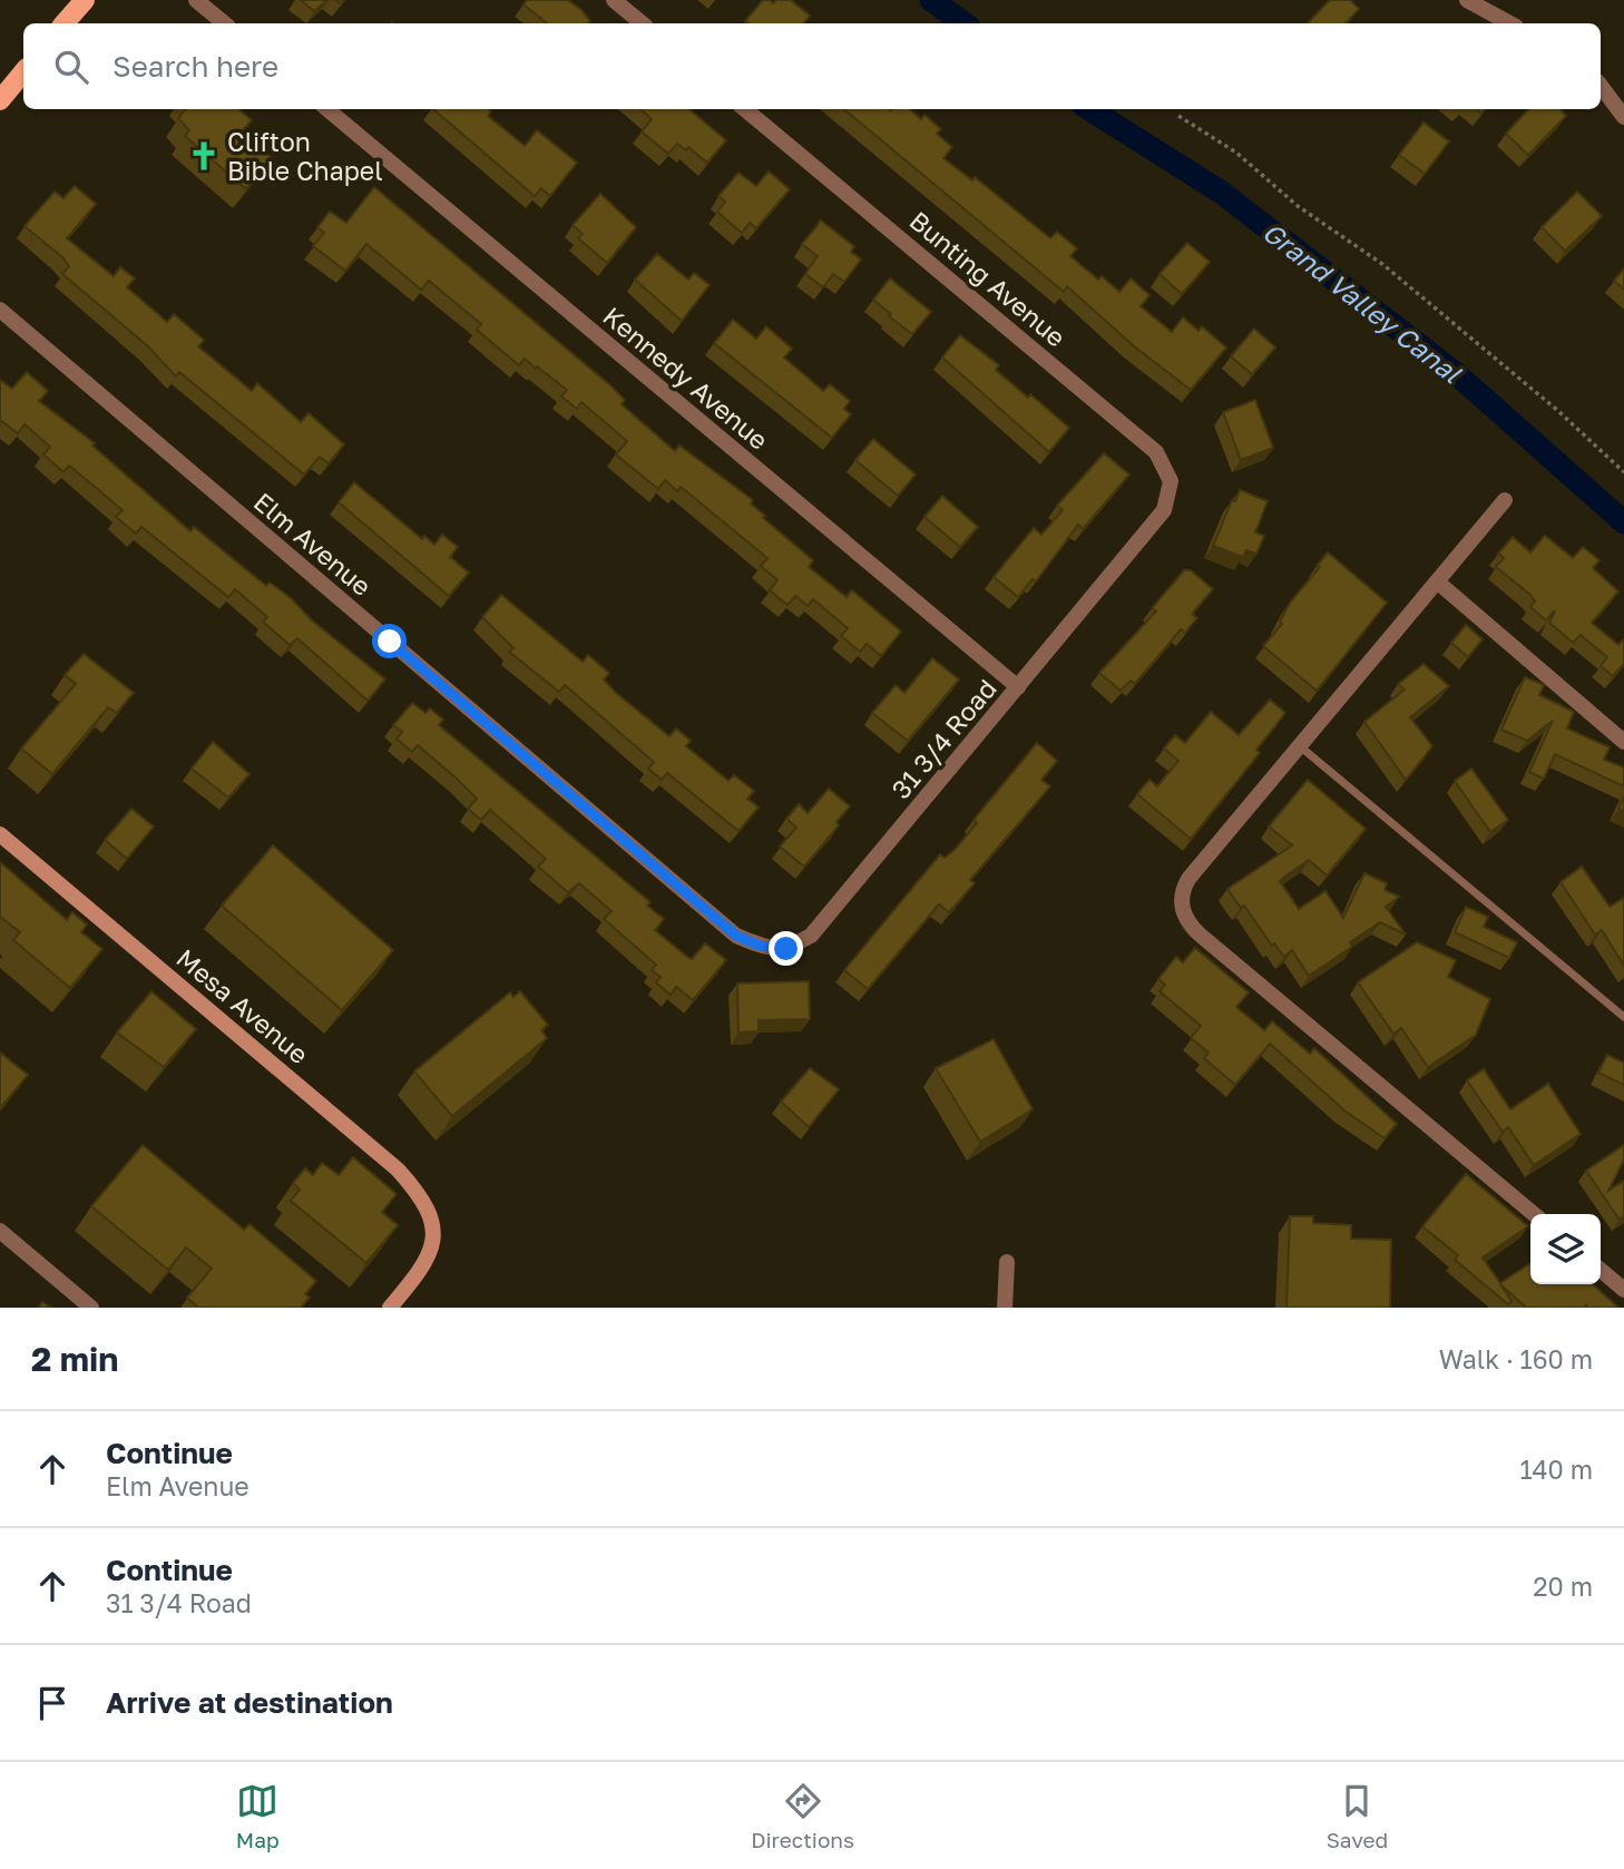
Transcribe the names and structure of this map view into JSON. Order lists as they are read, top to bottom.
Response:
{
  "streets": {
    "street": [
      "Bunting Avenue",
      "Kennedy Avenue",
      "Elm Avenue",
      "31 3/4 Road",
      "Mesa Avenue"
    ]
  },
  "crossings": [
    ["Bunting Avenue", "31 3/4 Road"],
    ["Kennedy Avenue", "31 3/4 Road"],
    ["Elm Avenue", "31 3/4 Road"]
  ],
  "water": ["Grand Valley Canal"],
  "places": {
    "church": ["Clifton Bible Chapel"]
  },
  "page": {
    "search": "Search here",
    "heading": ["2 min", "Walk · 160 m"],
    "list": [
      ["Continue", "Elm Avenue", "140 m"],
      ["Continue", "31 3/4 Road", "20 m"],
      "Arrive at destination"
    ],
    "nav": ["Map", "Directions", "Saved"]
  }
}
